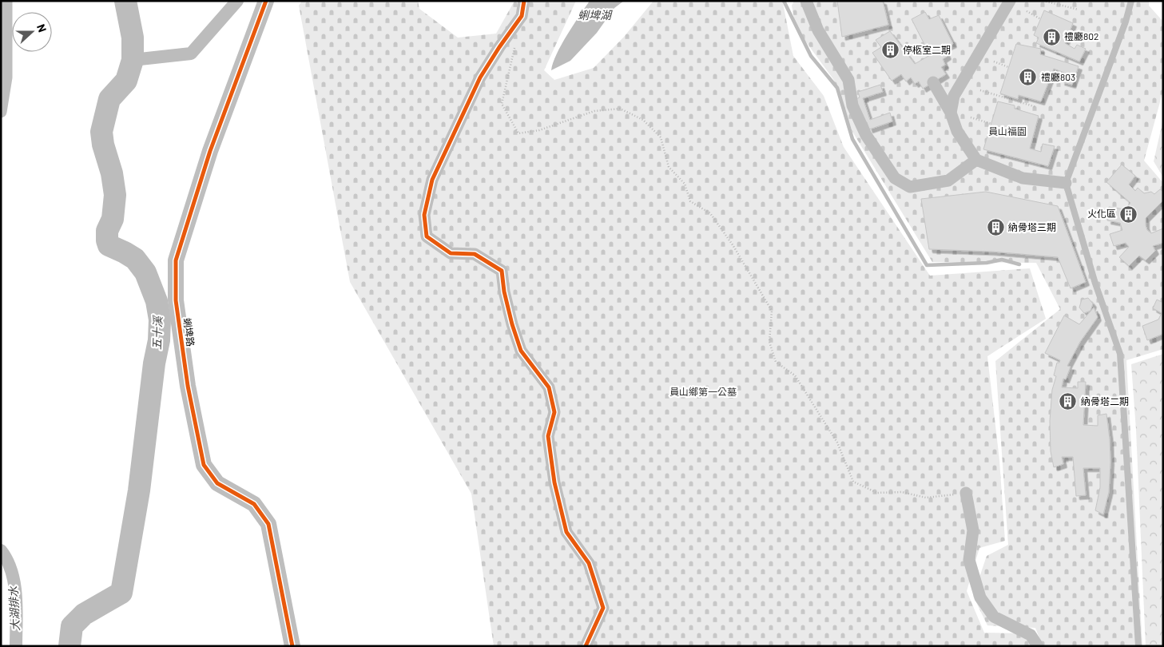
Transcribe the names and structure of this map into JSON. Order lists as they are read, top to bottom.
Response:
{
  "streets": {
    "street": ["蜊埤路"]
  },
  "water": ["蜊埤湖", "五十溪", "大湖排水"],
  "parks": ["員山福園", "員山鄉第一公墓"],
  "places": {
    "building": [
      "禮廳802",
      "停柩室二期",
      "禮廳803",
      "火化區",
      "納骨塔三期",
      "納骨塔二期"
    ]
  },
  "north": "right"
}
